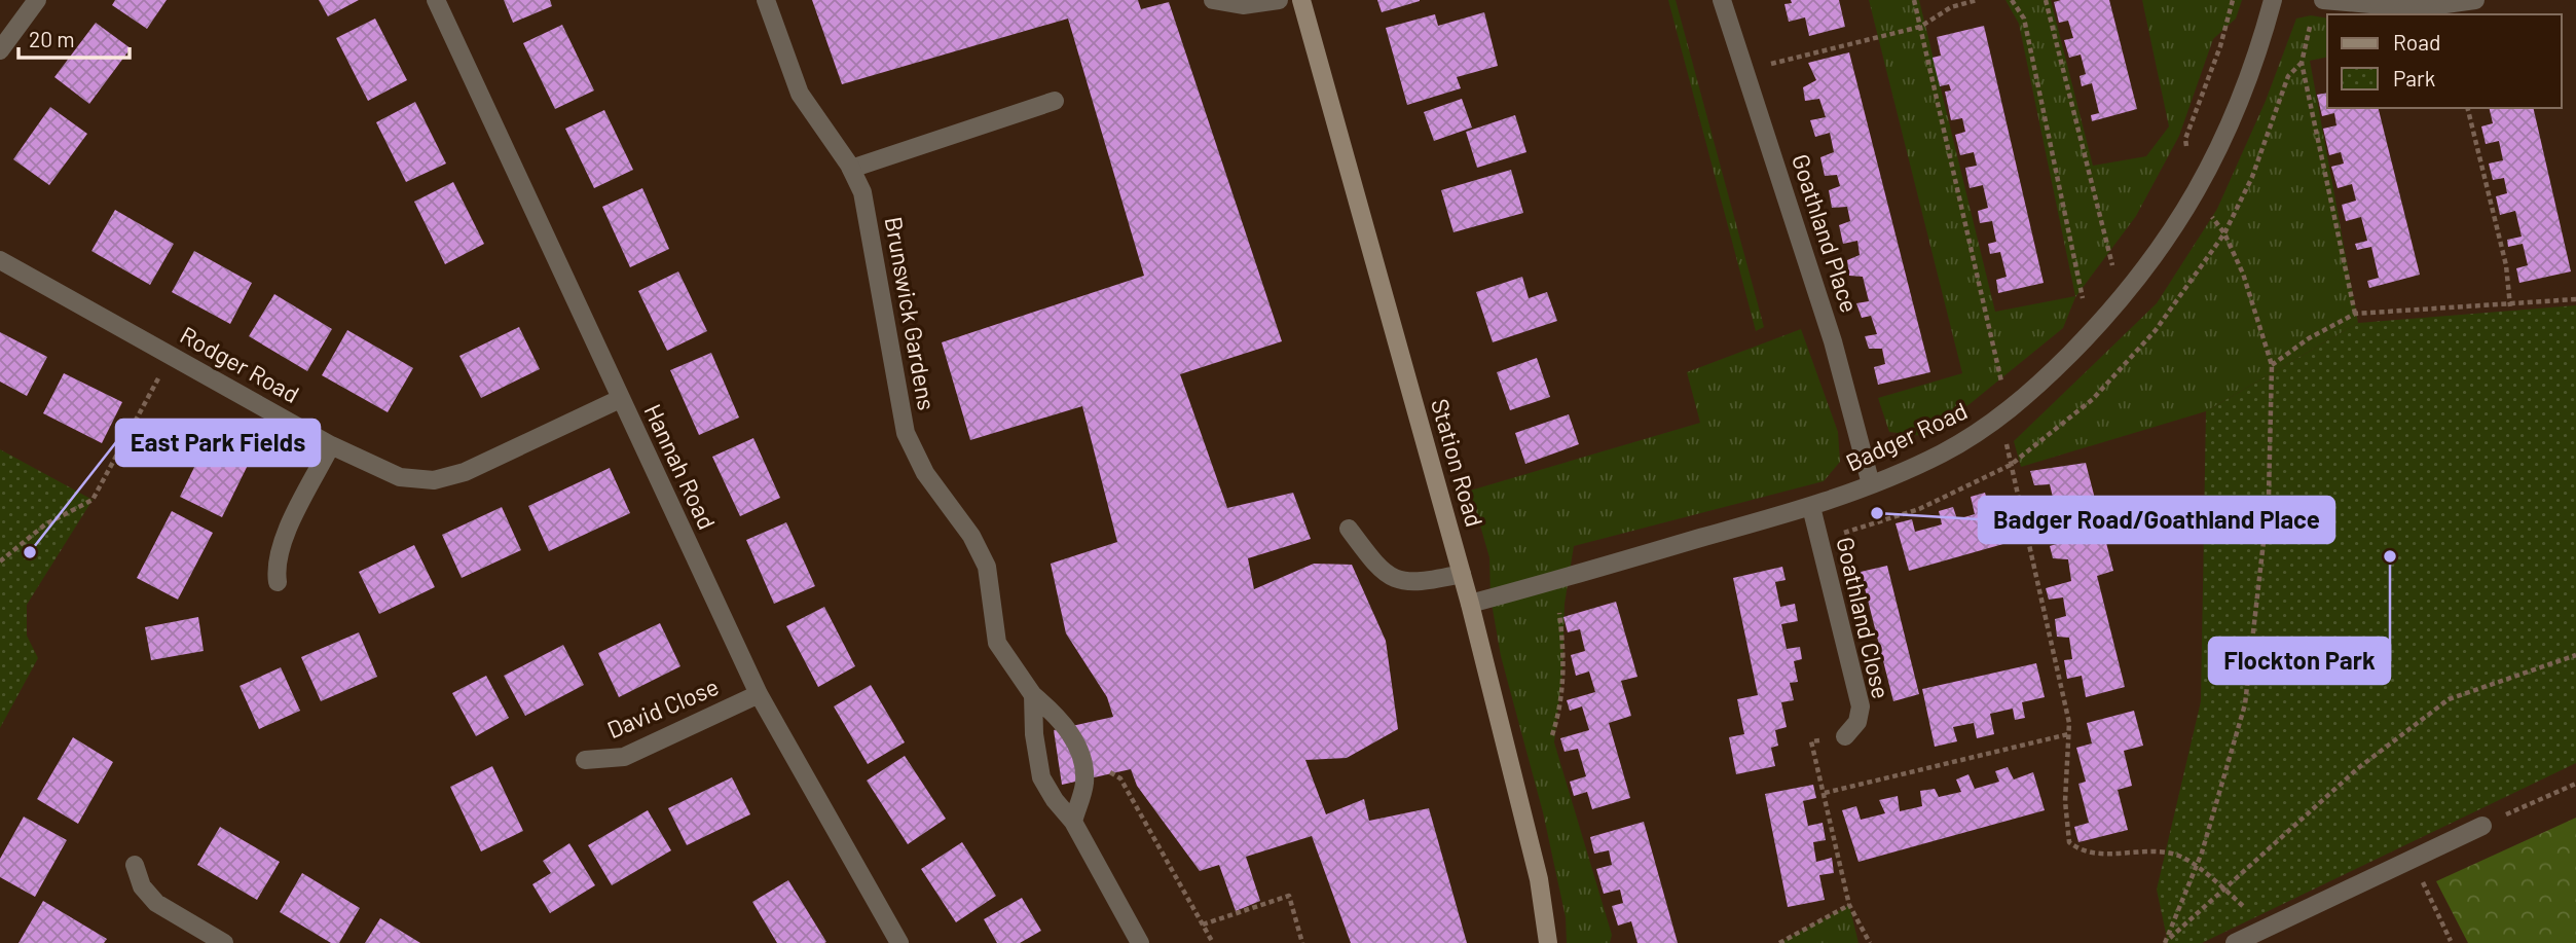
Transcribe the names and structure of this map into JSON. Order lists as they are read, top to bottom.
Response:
{
  "streets": {
    "main road": ["Station Road"],
    "street": [
      "Goathland Place",
      "Brunswick Gardens",
      "Rodger Road",
      "Badger Road",
      "Hannah Road",
      "Goathland Close",
      "David Close"
    ]
  },
  "crossings": [
    ["Goathland Place", "Badger Road"],
    ["Rodger Road", "Hannah Road"],
    ["Badger Road", "Station Road"],
    ["Badger Road", "Goathland Close"],
    ["Hannah Road", "David Close"]
  ],
  "places": ["Badger Road/Goathland Place", "East Park Fields", "Flockton Park"],
  "legend": ["Road", "Park"],
  "scale_bar": "20 m"
}
